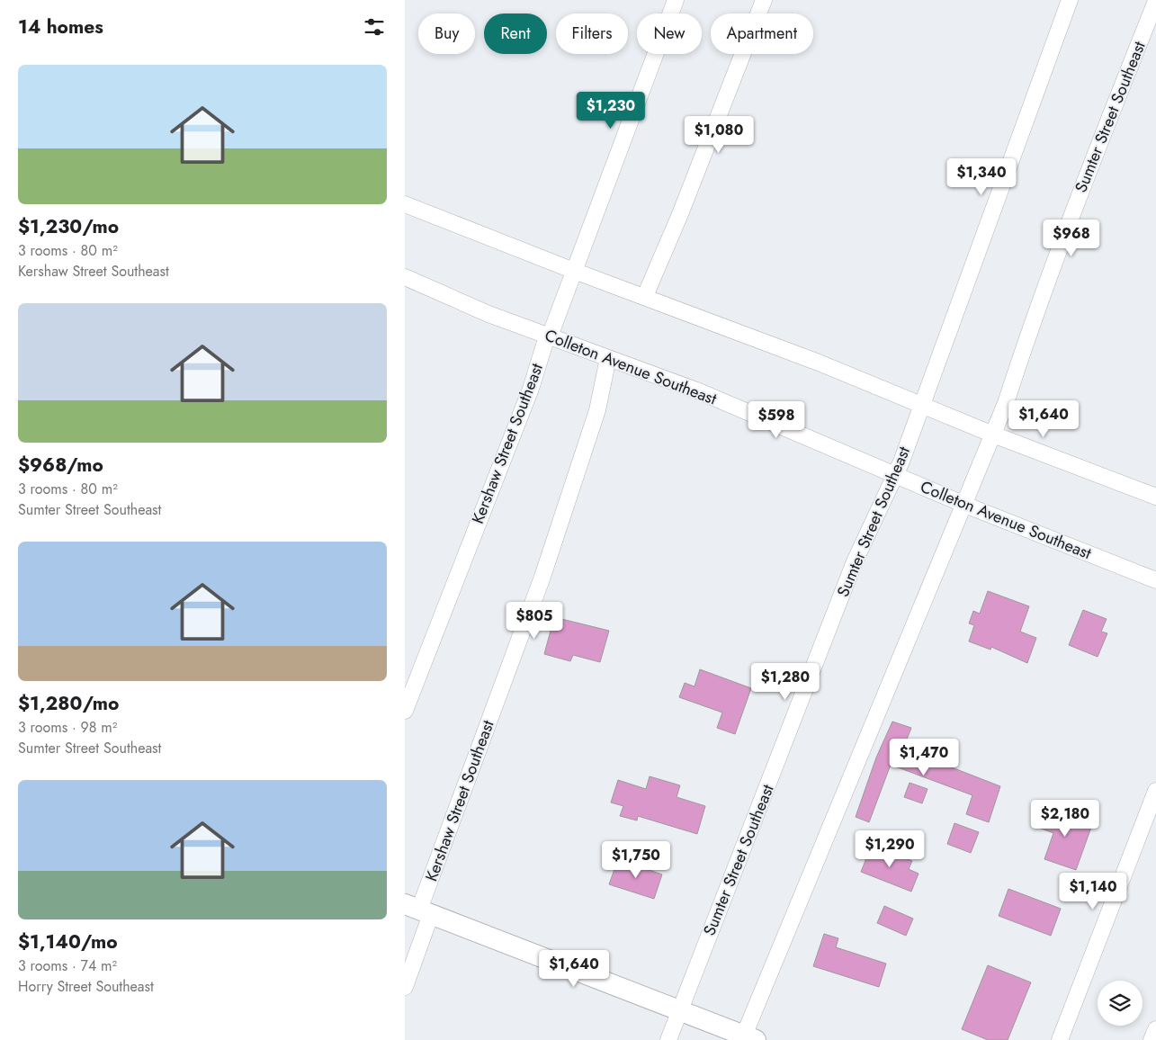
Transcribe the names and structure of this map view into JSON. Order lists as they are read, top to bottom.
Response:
{
  "streets": {
    "street": ["Sumter Street Southeast", "Colleton Avenue Southeast", "Kershaw Street Southeast"]
  },
  "crossings": [
    ["Sumter Street Southeast", "Colleton Avenue Southeast"],
    ["Colleton Avenue Southeast", "Kershaw Street Southeast"]
  ],
  "page": {
    "heading": "14 homes",
    "chip": [
      "Buy",
      "Rent",
      "Filters",
      "New",
      "Apartment"
    ],
    "list": [
      {
        "name": "$1,230/mo",
        "note": "3 rooms · 80 m² · Kershaw Street Southeast"
      },
      {
        "name": "$968/mo",
        "note": "3 rooms · 80 m² · Sumter Street Southeast"
      },
      {
        "name": "$1,280/mo",
        "note": "3 rooms · 98 m² · Sumter Street Southeast"
      },
      {
        "name": "$1,140/mo",
        "note": "3 rooms · 74 m² · Horry Street Southeast"
      }
    ],
    "price": [
      "$1,230",
      "$1,080",
      "$1,340",
      "$968",
      "$1,640",
      "$598",
      "$805",
      "$1,280",
      "$1,470",
      "$2,180",
      "$1,290",
      "$1,750",
      "$1,140",
      "$1,640"
    ]
  }
}
